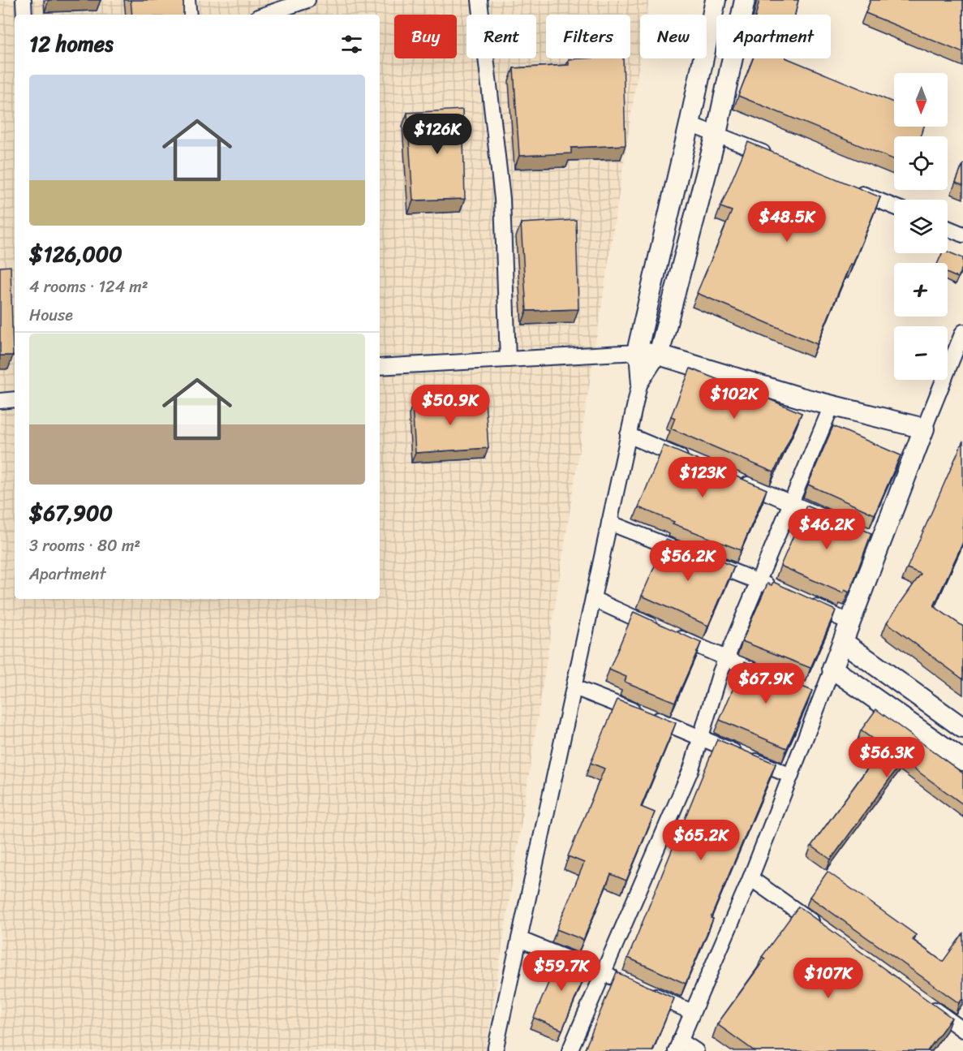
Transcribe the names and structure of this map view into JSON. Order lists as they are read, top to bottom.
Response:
{
  "north": "bottom",
  "page": {
    "chip": [
      "Buy",
      "Rent",
      "Filters",
      "New",
      "Apartment"
    ],
    "heading": "12 homes",
    "map_buttons": ["+", "−"],
    "list": [
      {
        "name": "$126,000",
        "note": "4 rooms · 124 m² · House"
      },
      {
        "name": "$67,900",
        "note": "3 rooms · 80 m² · Apartment"
      }
    ],
    "price": [
      "$126K",
      "$48.5K",
      "$102K",
      "$50.9K",
      "$123K",
      "$46.2K",
      "$56.2K",
      "$67.9K",
      "$56.3K",
      "$65.2K",
      "$59.7K",
      "$107K"
    ]
  }
}
